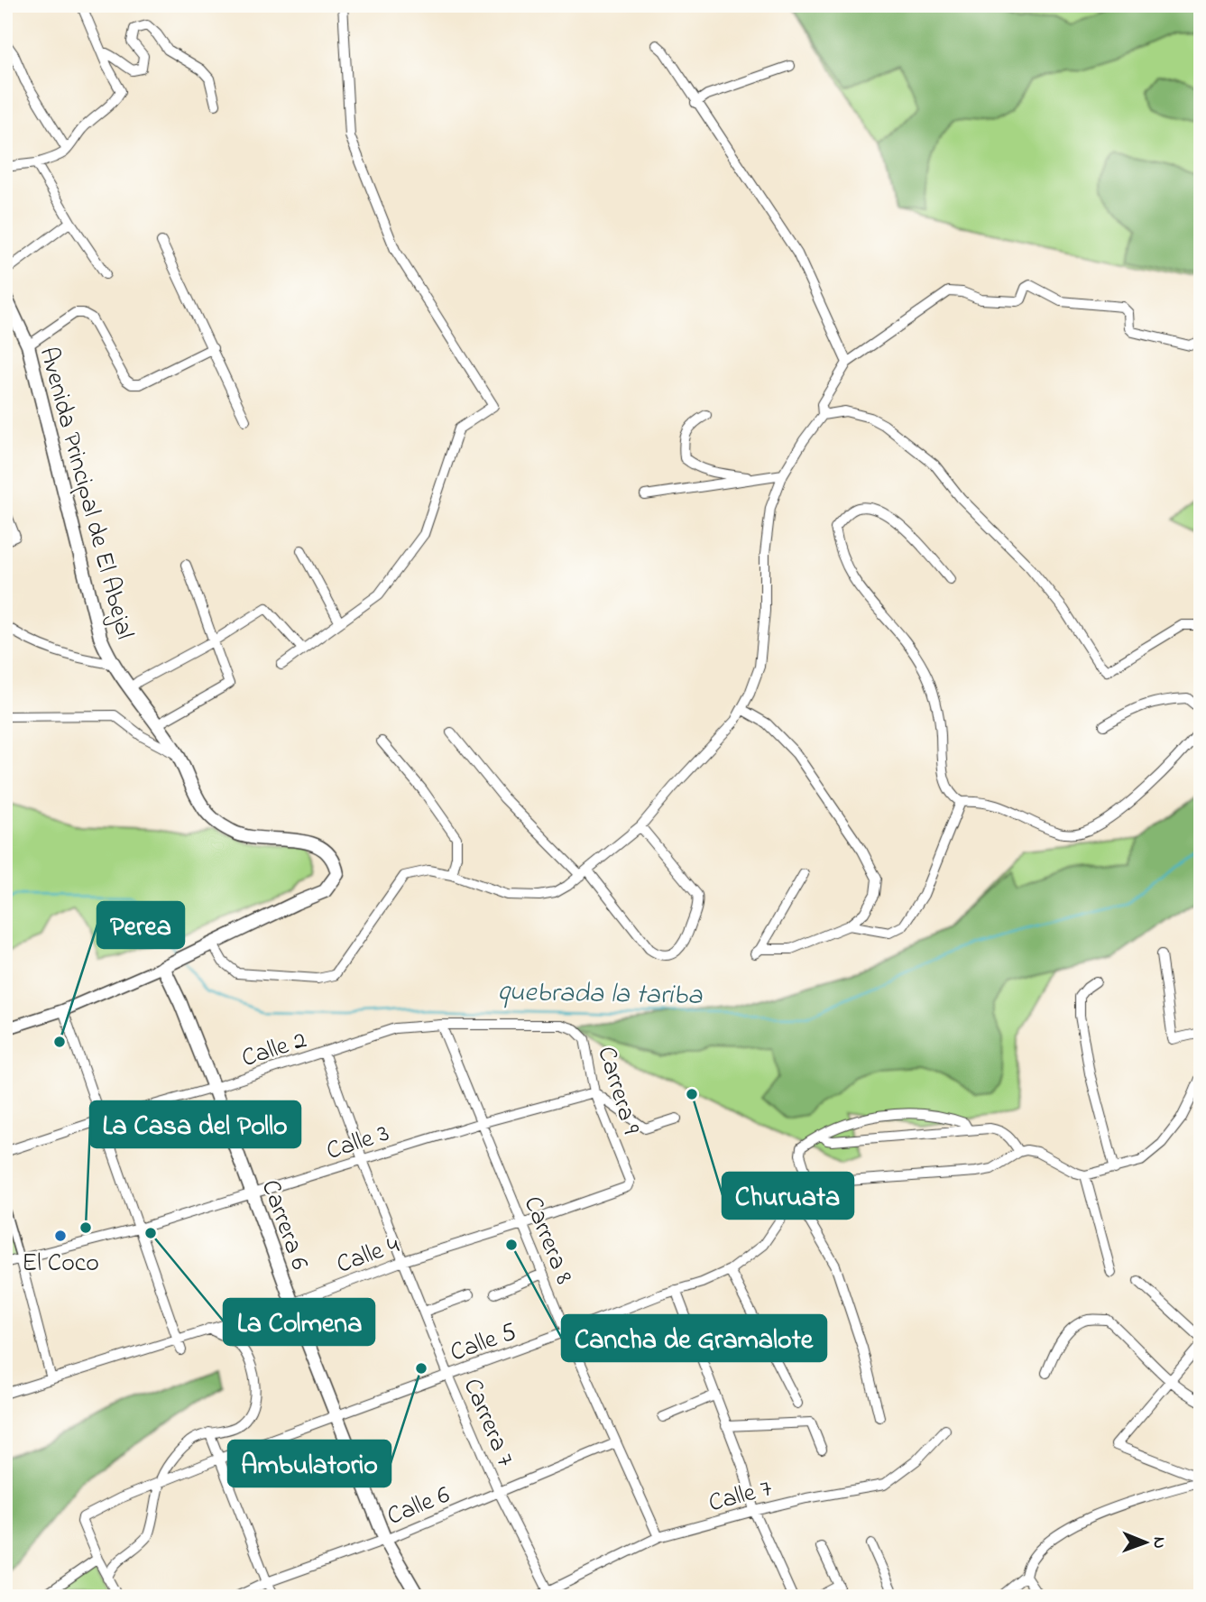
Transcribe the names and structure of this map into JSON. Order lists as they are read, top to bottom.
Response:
{
  "streets": {
    "main road": ["Avenida Principal de El Abejal", "Carrera 6"],
    "street": [
      "Calle 2",
      "Carrera 9",
      "Calle 3",
      "Carrera 8",
      "Calle 4",
      "Calle 5",
      "Carrera 7",
      "Calle 7",
      "Calle 6"
    ]
  },
  "crossings": [
    ["Avenida Principal de El Abejal", "Carrera 6"],
    ["Calle 2", "Carrera 9"],
    ["Calle 2", "Carrera 6"],
    ["Calle 2", "Carrera 8"],
    ["Calle 2", "Carrera 7"],
    ["Carrera 9", "Calle 3"],
    ["Carrera 9", "Calle 4"],
    ["Calle 3", "Carrera 6"],
    ["Calle 3", "Carrera 8"],
    ["Calle 3", "Carrera 7"],
    ["Carrera 6", "Calle 4"],
    ["Carrera 6", "Calle 5"],
    ["Carrera 6", "Calle 6"],
    ["Carrera 8", "Calle 4"],
    ["Carrera 8", "Calle 5"],
    ["Carrera 8", "Calle 7"],
    ["Carrera 8", "Calle 6"],
    ["Calle 4", "Carrera 7"],
    ["Calle 5", "Carrera 7"],
    ["Carrera 7", "Calle 7"],
    ["Carrera 7", "Calle 6"]
  ],
  "water": ["quebrada la tariba"],
  "places": [
    "Perea",
    "Churuata",
    "La Casa del Pollo",
    "La Colmena",
    "El Coco",
    "Cancha de Gramalote",
    "Ambulatorio"
  ],
  "north": "right"
}
